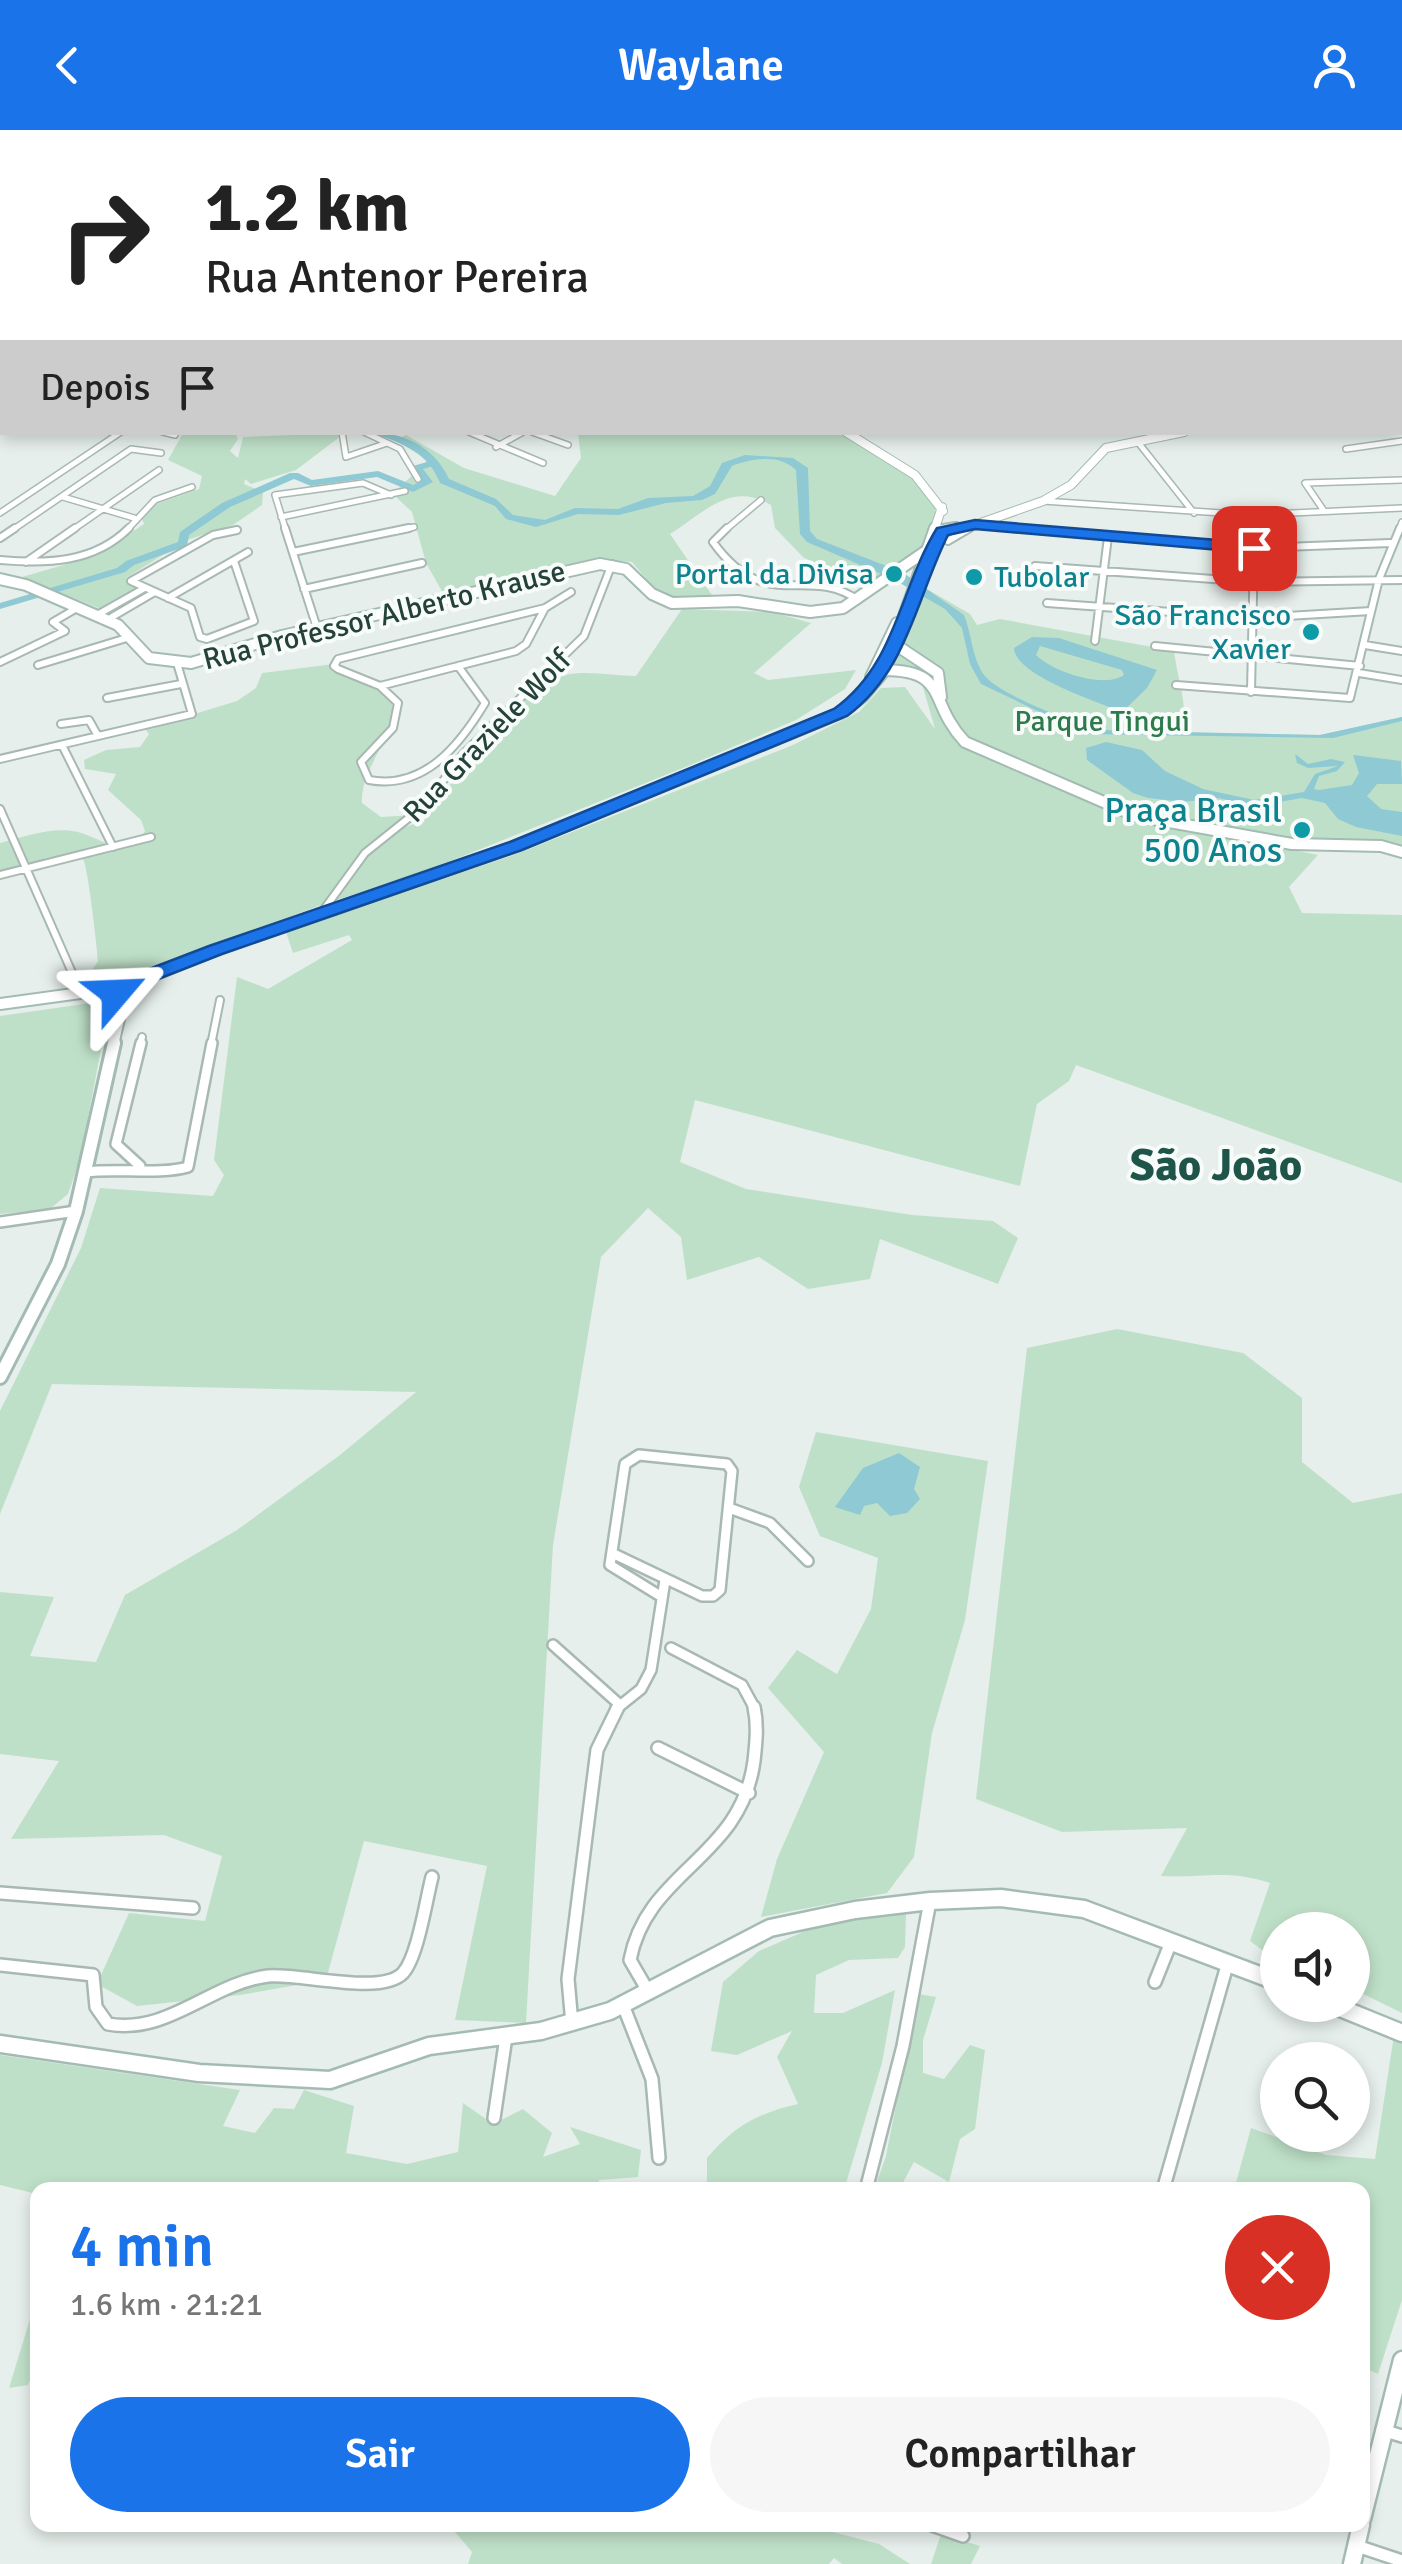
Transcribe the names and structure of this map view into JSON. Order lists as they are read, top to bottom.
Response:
{
  "streets": {
    "street": ["Rua Professor Alberto Krause", "Rua Graziele Wolf"]
  },
  "crossings": [
    ["Rua Professor Alberto Krause", "Rua Graziele Wolf"]
  ],
  "districts": ["São João"],
  "parks": ["Parque Tingui"],
  "places": [
    "Portal da Divisa",
    "Tubolar",
    "São Francisco Xavier",
    "Praça Brasil 500 Anos"
  ],
  "page": {
    "header": "Waylane",
    "turn": ["1.2 km", "Rua Antenor Pereira"],
    "then": "Depois",
    "heading": ["4 min", "1.6 km · 21:21"],
    "buttons": ["Sair", "Compartilhar"]
  }
}
